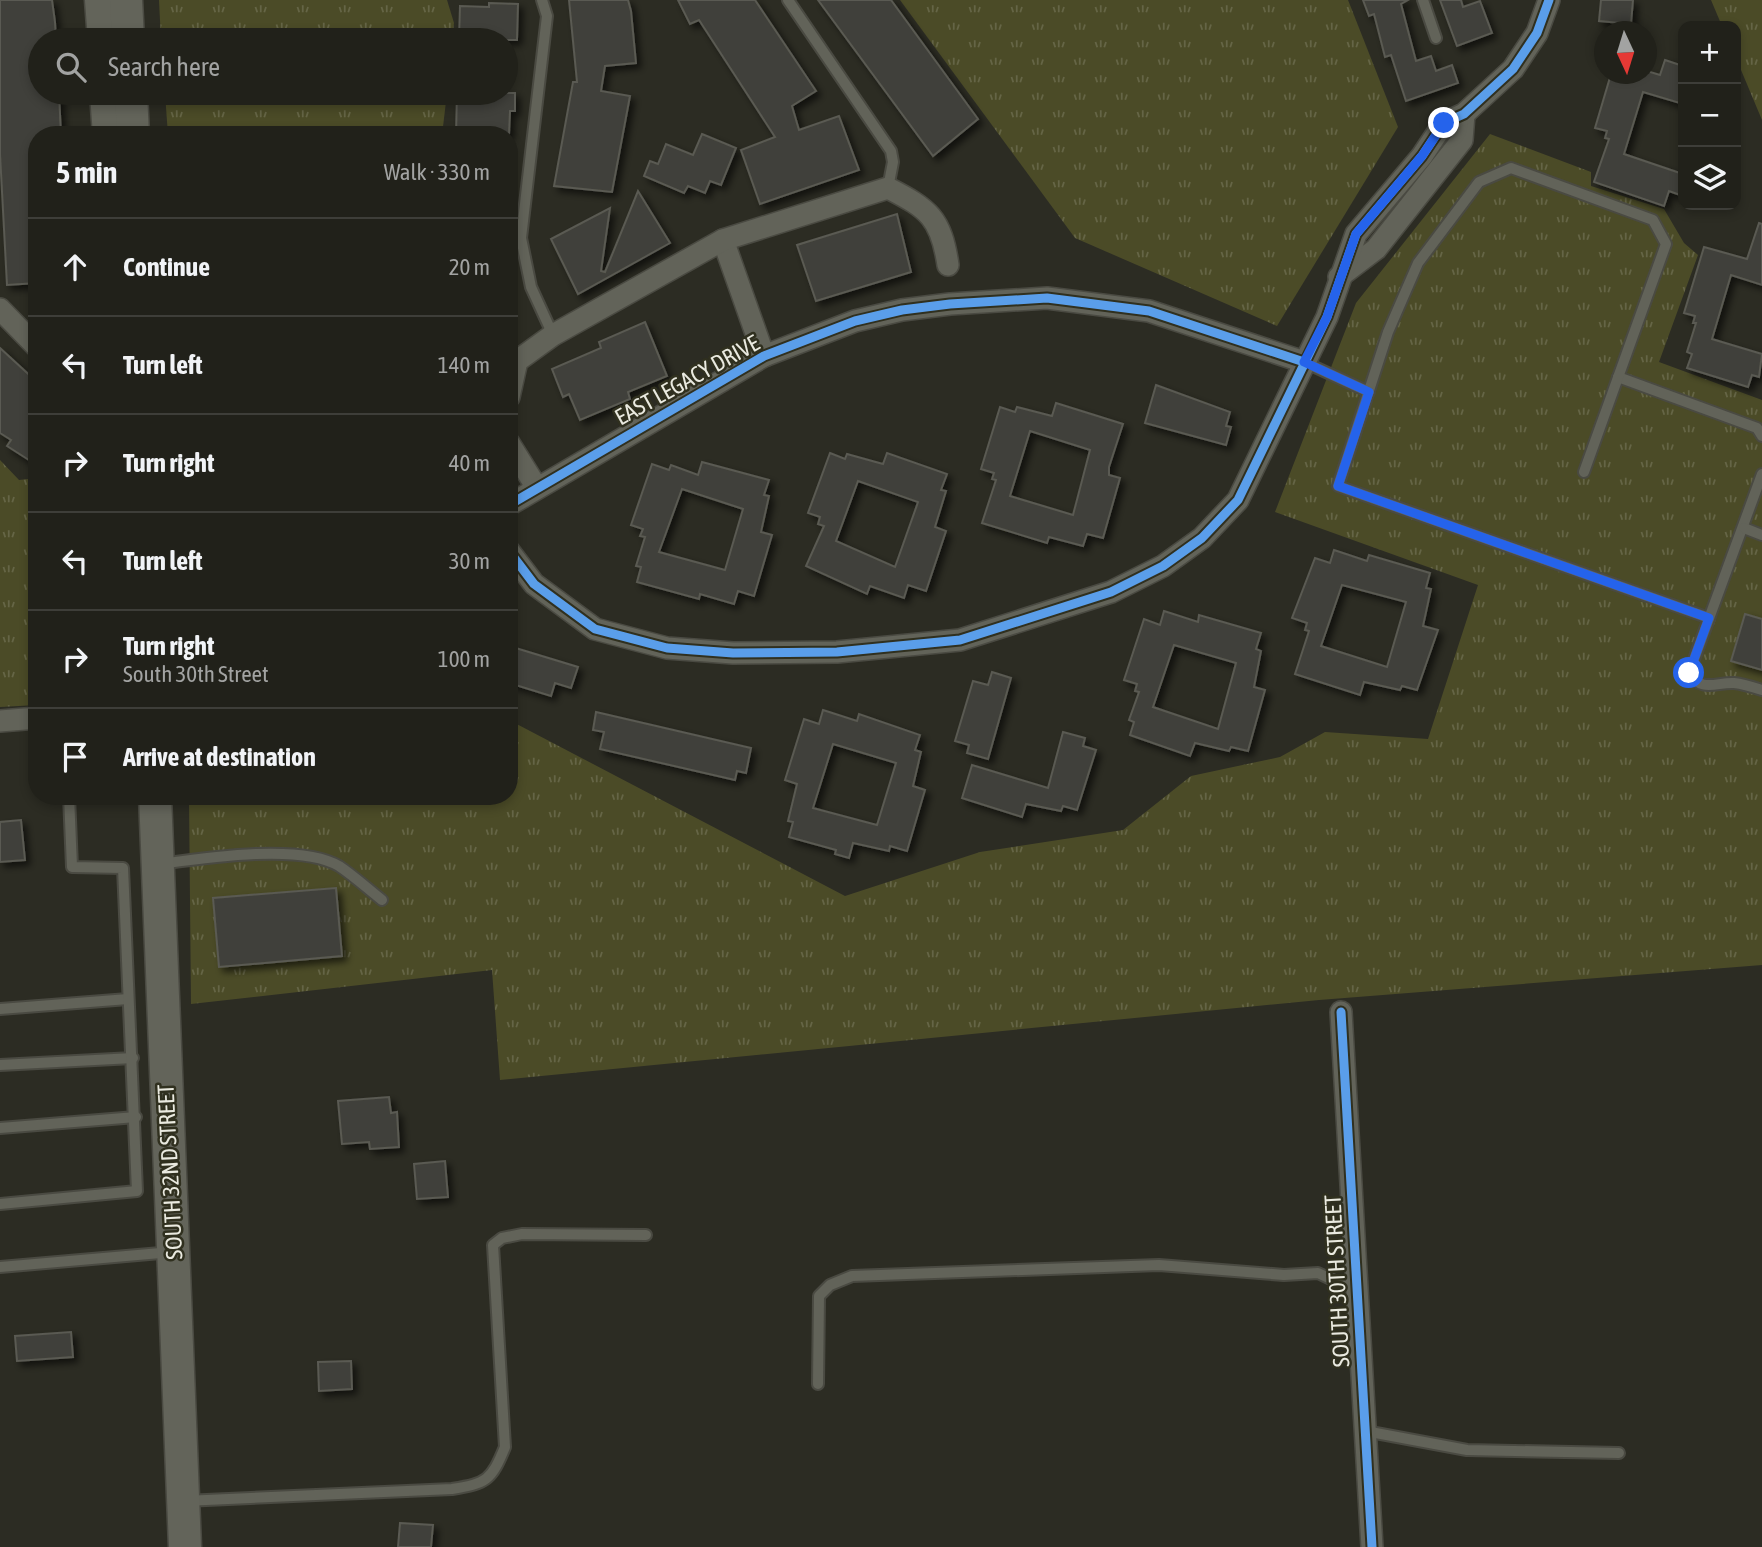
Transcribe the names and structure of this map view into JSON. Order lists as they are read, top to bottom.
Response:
{
  "streets": {
    "main road": ["SOUTH 32ND STREET"],
    "street": ["EAST LEGACY DRIVE", "SOUTH 30TH STREET"]
  },
  "north": "bottom",
  "page": {
    "map_buttons": ["+", "−"],
    "search": "Search here",
    "heading": ["5 min", "Walk · 330 m"],
    "list": [
      ["Continue", "20 m"],
      ["Turn left", "140 m"],
      ["Turn right", "40 m"],
      ["Turn left", "30 m"],
      ["Turn right", "South 30th Street", "100 m"],
      "Arrive at destination"
    ]
  }
}
